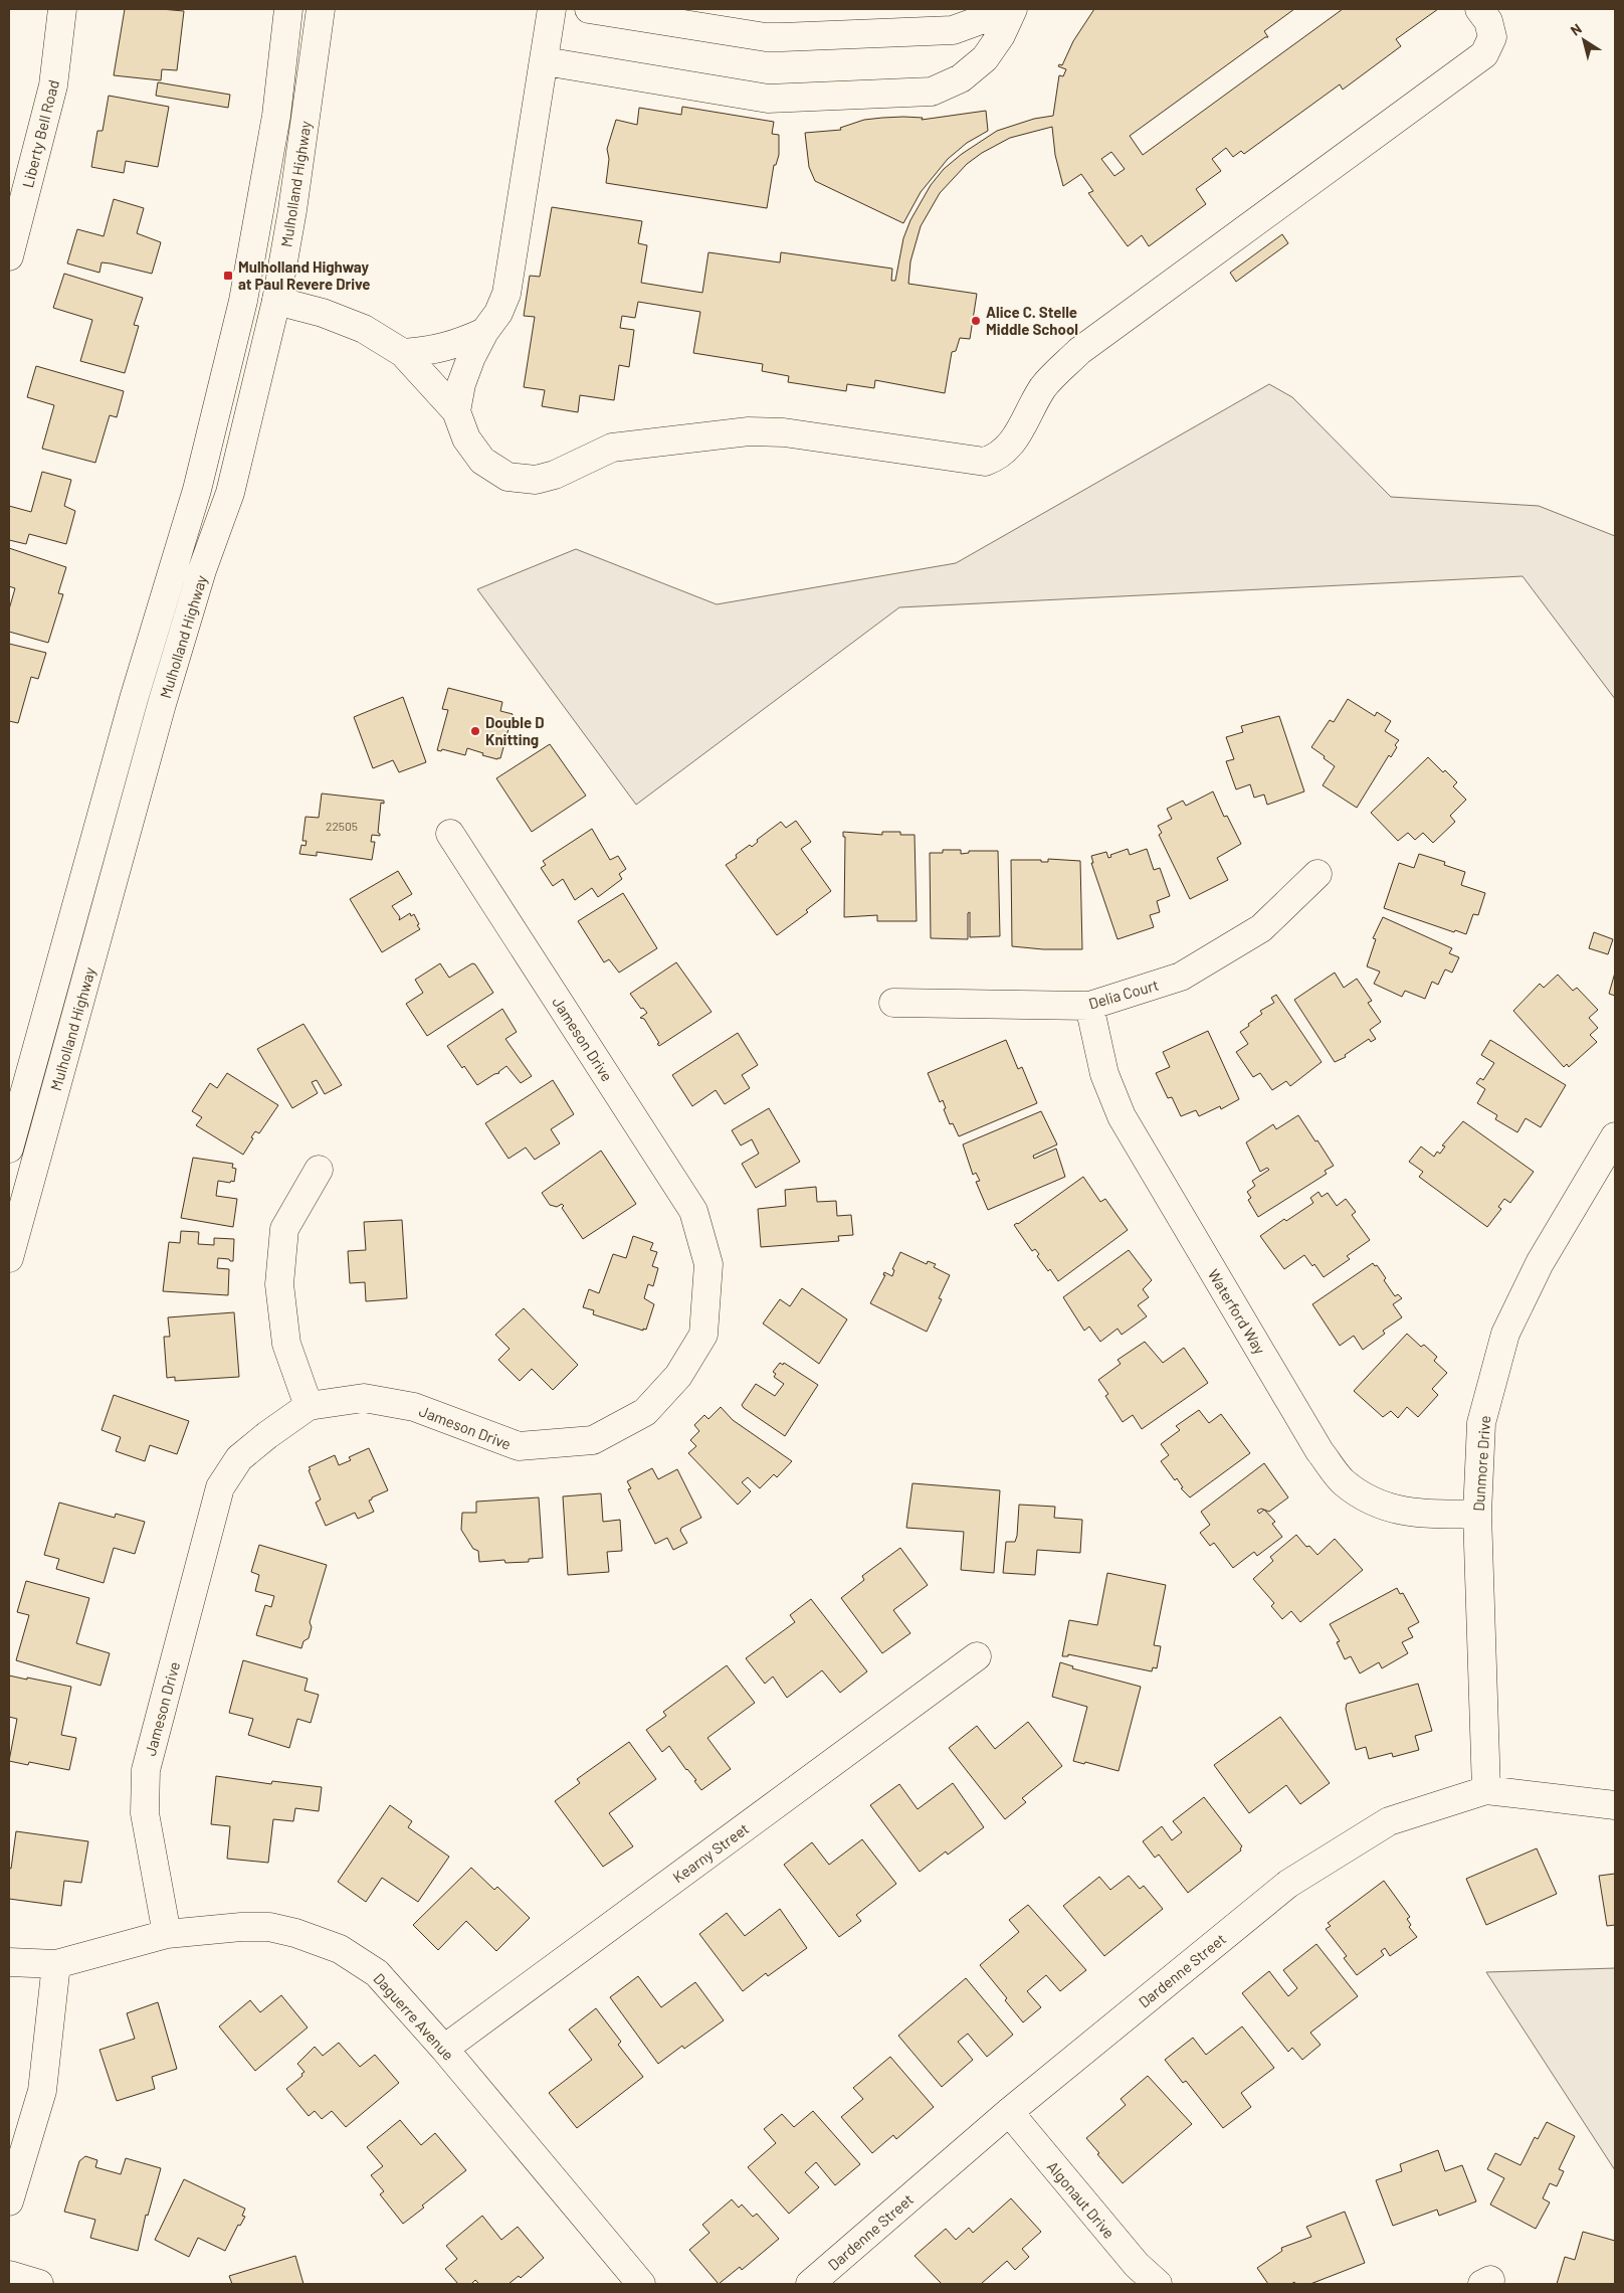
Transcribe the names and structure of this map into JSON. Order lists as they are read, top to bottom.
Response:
{
  "streets": {
    "street": [
      "Liberty Bell Road",
      "Mulholland Highway",
      "Delia Court",
      "Jameson Drive",
      "Waterford Way",
      "Dunmore Drive",
      "Kearny Street",
      "Dardenne Street",
      "Daguerre Avenue",
      "Algonaut Drive"
    ]
  },
  "crossings": [
    ["Delia Court", "Waterford Way"],
    ["Jameson Drive", "Daguerre Avenue"],
    ["Waterford Way", "Dunmore Drive"],
    ["Dunmore Drive", "Dardenne Street"],
    ["Kearny Street", "Daguerre Avenue"],
    ["Dardenne Street", "Algonaut Drive"]
  ],
  "places": {
    "transit": ["Mulholland Highway at Paul Revere Drive"],
    "other": ["Alice C. Stelle Middle School", "Double D Knitting"]
  },
  "house_numbers": ["22505"],
  "north": "top left"
}
